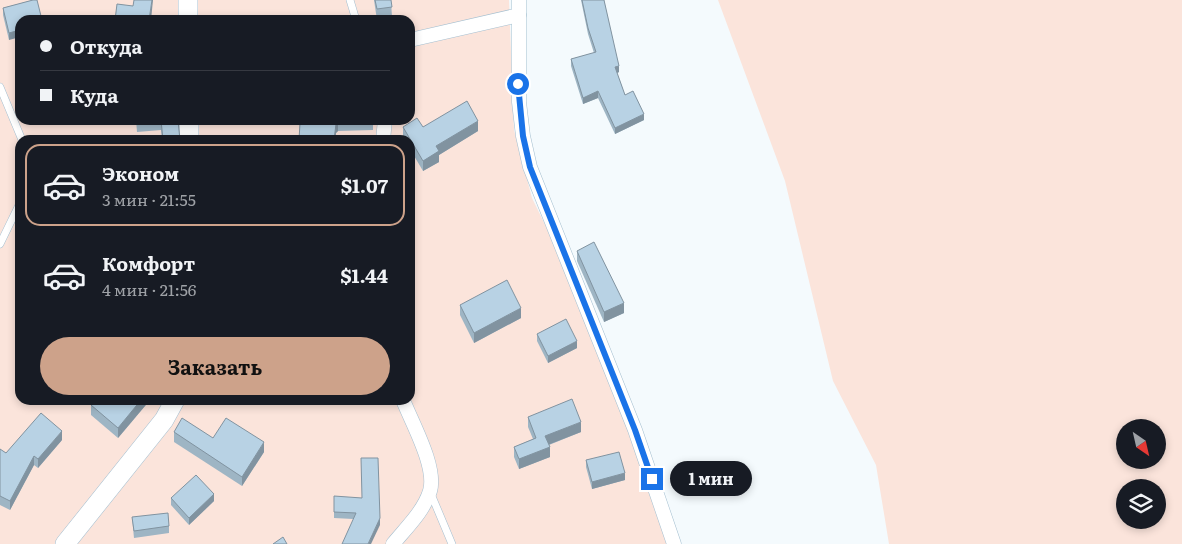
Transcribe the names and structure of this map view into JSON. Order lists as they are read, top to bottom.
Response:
{
  "north": "bottom right",
  "page": {
    "banner": ["Откуда", "Куда"],
    "list": [
      {
        "name": "Эконом",
        "note": "3 мин · 21:55",
        "value": "$1.07"
      },
      {
        "name": "Комфорт",
        "note": "4 мин · 21:56",
        "value": "$1.44"
      }
    ],
    "buttons": "Заказать",
    "bubble": "1 мин"
  }
}
